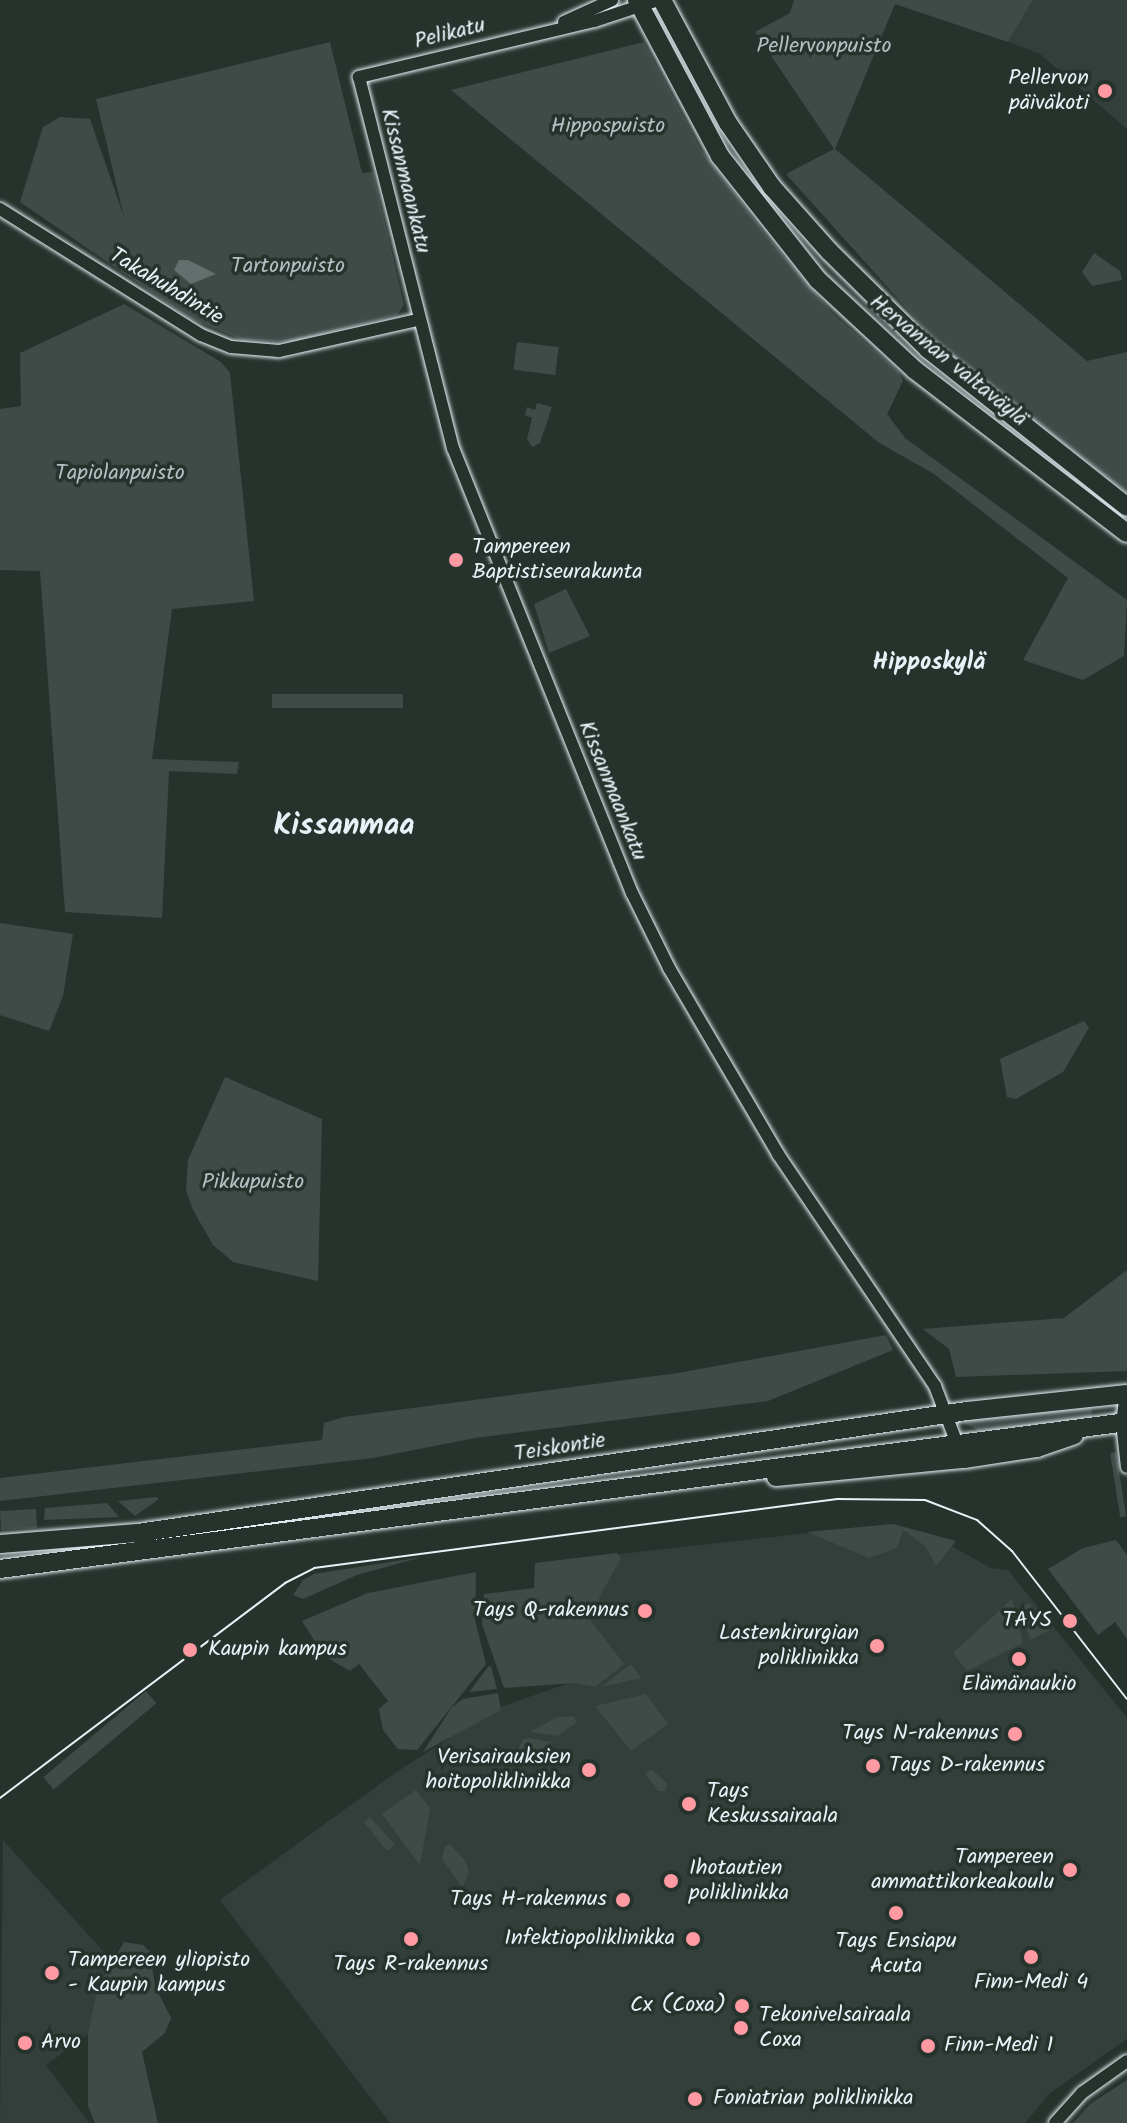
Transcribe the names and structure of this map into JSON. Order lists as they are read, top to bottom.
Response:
{
  "streets": {
    "highway": ["Hervannan valtaväylä", "Teiskontie"],
    "street": ["Pelikatu", "Kissanmaankatu", "Takahuhdintie"]
  },
  "crossings": [
    ["Pelikatu", "Kissanmaankatu"],
    ["Pelikatu", "Hervannan valtaväylä"],
    ["Kissanmaankatu", "Takahuhdintie"],
    ["Kissanmaankatu", "Teiskontie"]
  ],
  "districts": ["Hipposkylä", "Kissanmaa"],
  "parks": [
    "Pellervonpuisto",
    "Hippospuisto",
    "Tartonpuisto",
    "Tapiolanpuisto",
    "Pikkupuisto"
  ],
  "places": [
    "Pellervon päiväkoti",
    "Tampereen Baptistiseurakunta",
    "Tays Q-rakennus",
    "TAYS",
    "Lastenkirurgian poliklinikka",
    "Kaupin kampus",
    "Elämänaukio",
    "Tays N-rakennus",
    "Tays D-rakennus",
    "Verisairauksien hoitopoliklinikka",
    "Tays Keskussairaala",
    "Tampereen ammattikorkeakoulu",
    "Ihotautien poliklinikka",
    "Tays H-rakennus",
    "Tays Ensiapu Acuta",
    "Tays R-rakennus",
    "Infektiopoliklinikka",
    "Finn-Medi 4",
    "Tampereen yliopisto - Kaupin kampus",
    "Cx (Coxa)",
    "Tekonivelsairaala Coxa",
    "Arvo",
    "Finn-Medi 1",
    "Foniatrian poliklinikka"
  ]
}
